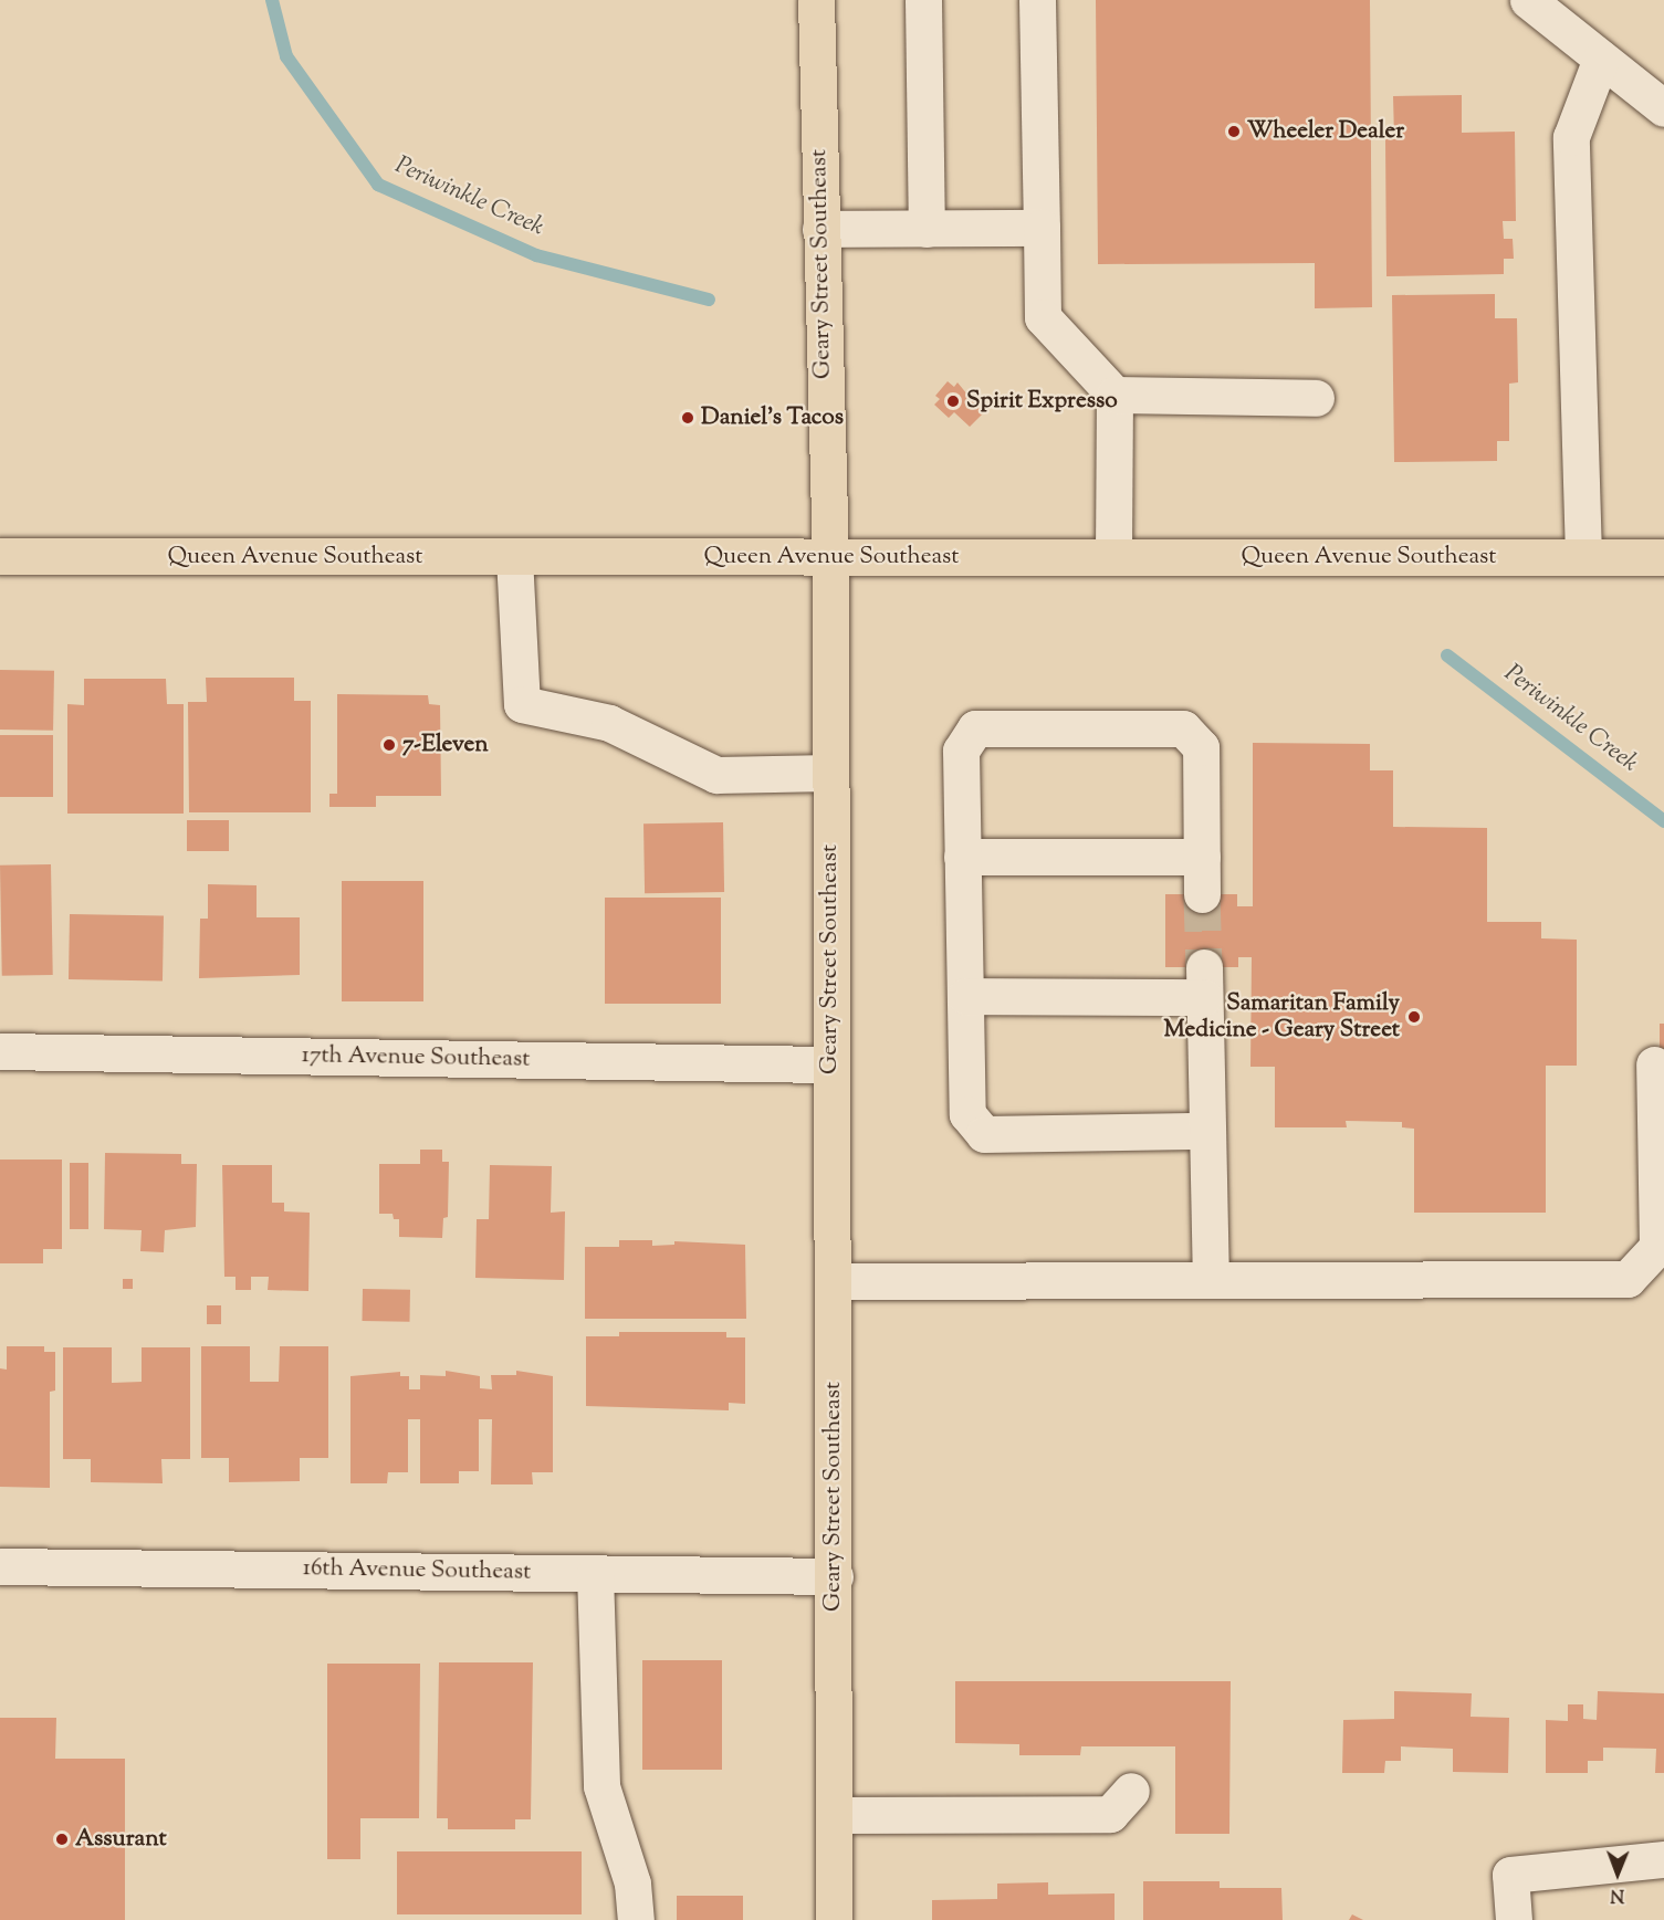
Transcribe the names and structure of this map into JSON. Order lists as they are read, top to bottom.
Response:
{
  "streets": {
    "main road": ["Geary Street Southeast", "Queen Avenue Southeast"],
    "street": ["17th Avenue Southeast", "16th Avenue Southeast"]
  },
  "crossings": [
    ["Geary Street Southeast", "Queen Avenue Southeast"],
    ["Geary Street Southeast", "17th Avenue Southeast"],
    ["Geary Street Southeast", "16th Avenue Southeast"]
  ],
  "water": ["Periwinkle Creek"],
  "places": [
    "Wheeler Dealer",
    "Spirit Expresso",
    "Daniel's Tacos",
    "7-Eleven",
    "Samaritan Family Medicine - Geary Street",
    "Assurant"
  ],
  "north": "bottom"
}
